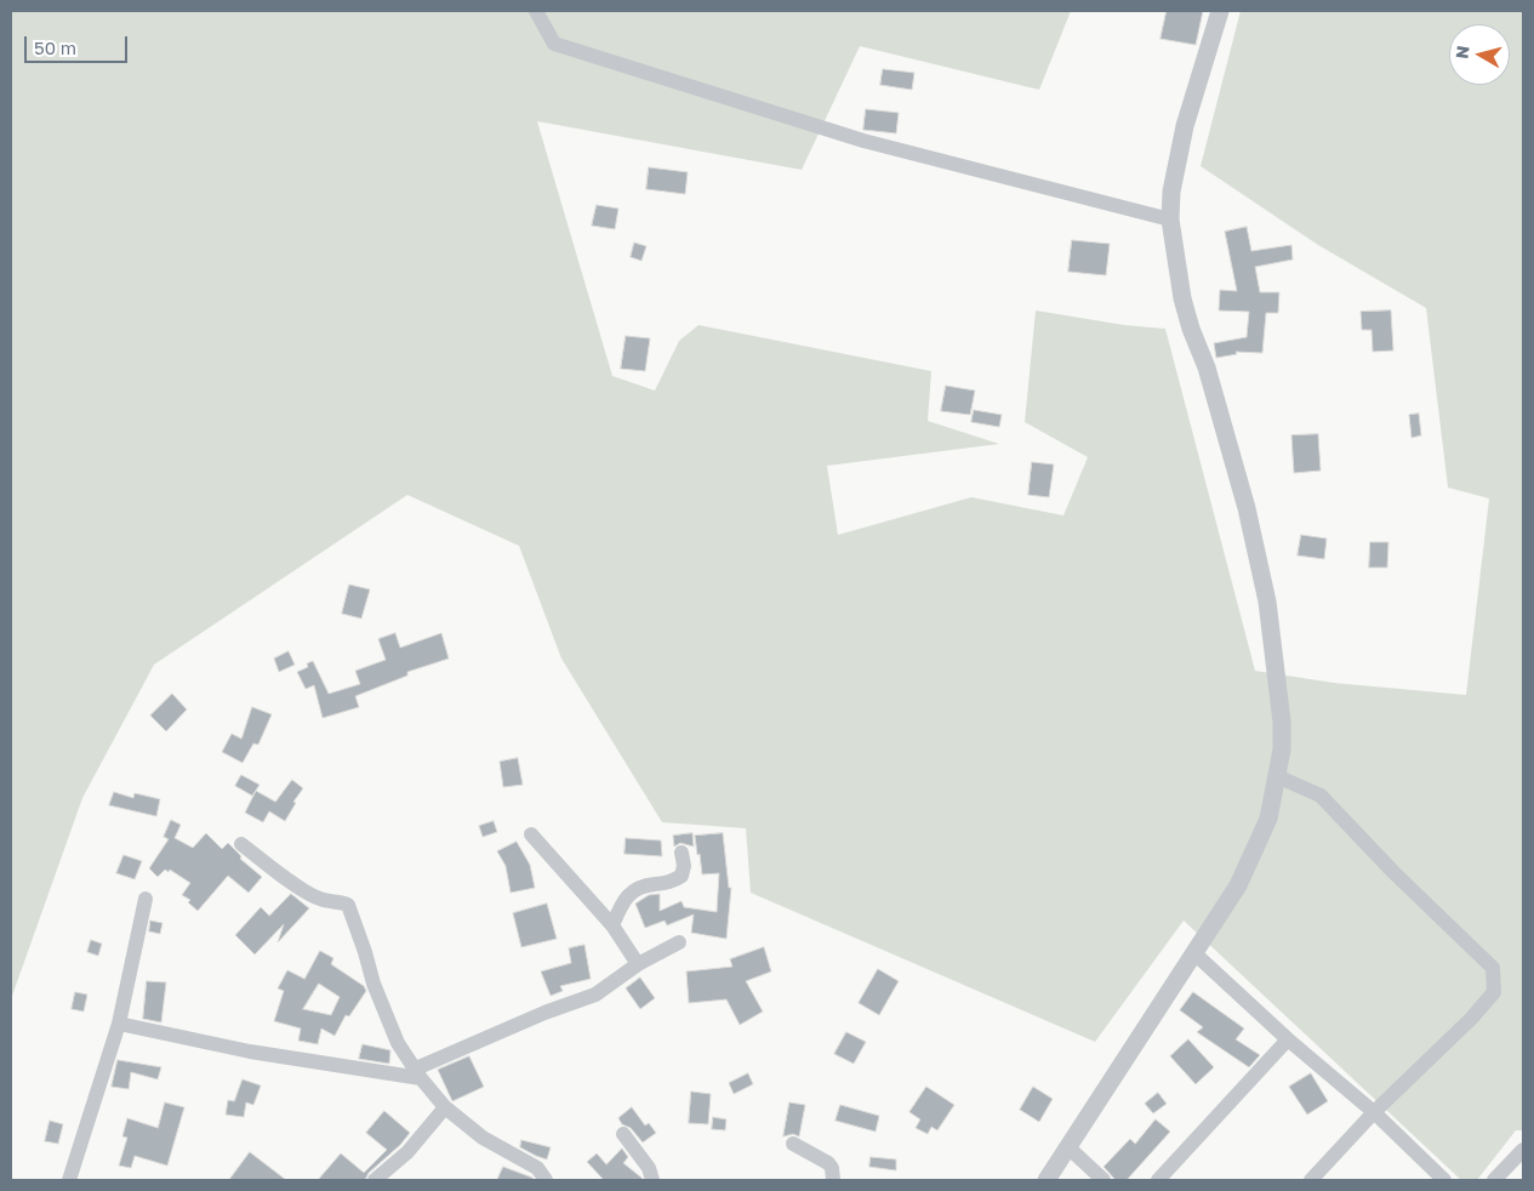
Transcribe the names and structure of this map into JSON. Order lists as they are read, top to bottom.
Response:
{
  "scale_bar": "50 m",
  "north": "left"
}
